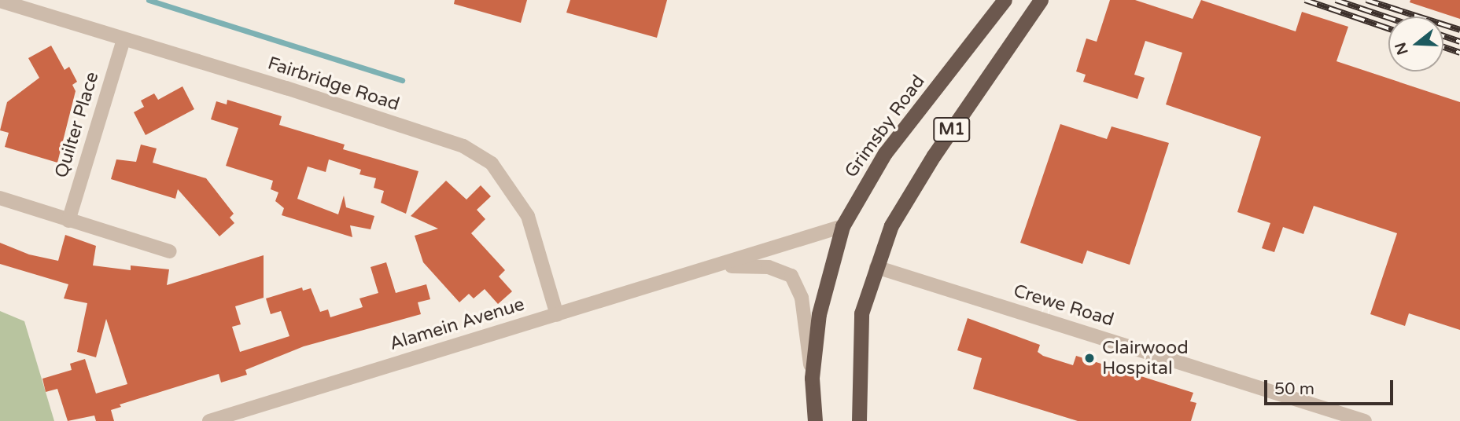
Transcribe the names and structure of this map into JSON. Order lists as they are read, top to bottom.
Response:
{
  "streets": {
    "highway": ["Grimsby Road", "M1"],
    "street": [
      "Fairbridge Road",
      "Quilter Place",
      "Crewe Road",
      "Alamein Avenue"
    ]
  },
  "crossings": [
    ["Fairbridge Road", "Quilter Place"],
    ["Fairbridge Road", "Alamein Avenue"],
    ["Grimsby Road", "Alamein Avenue"],
    ["M1", "Crewe Road"]
  ],
  "places": ["Clairwood Hospital"],
  "scale_bar": "50 m",
  "north": "left"
}
